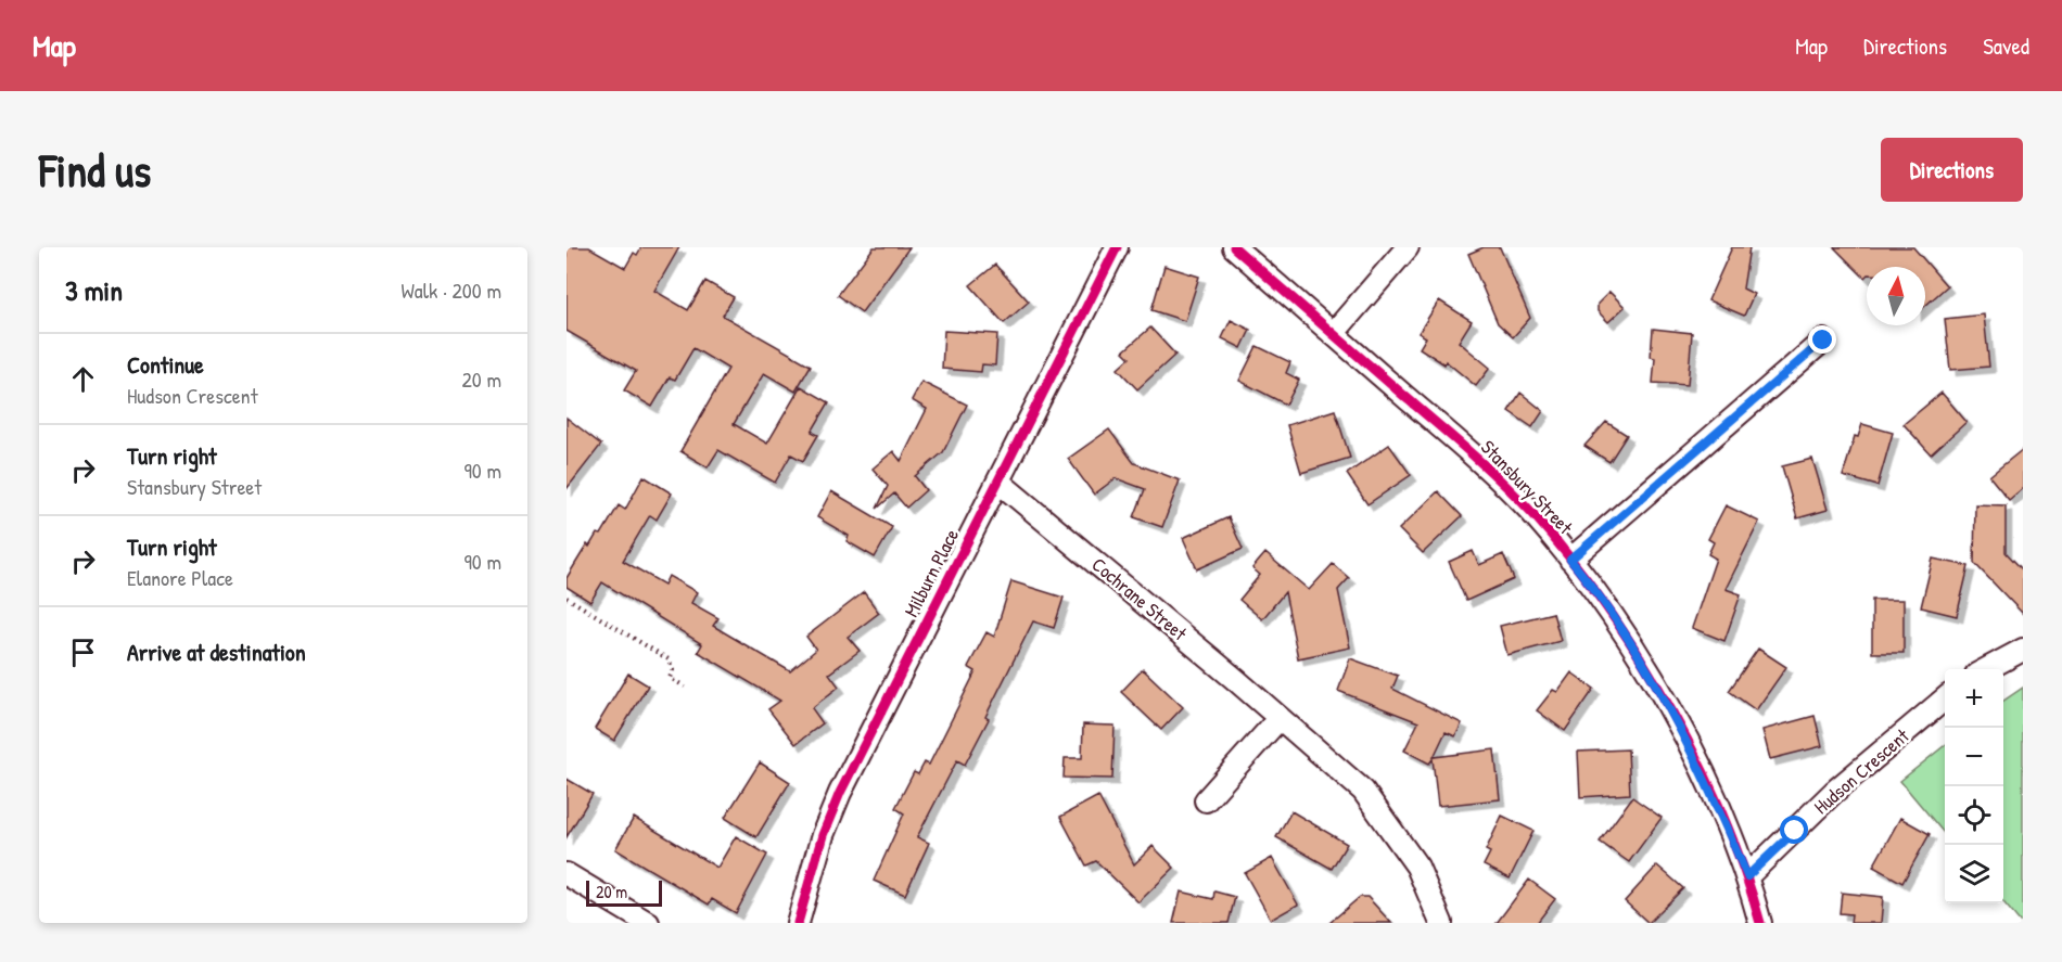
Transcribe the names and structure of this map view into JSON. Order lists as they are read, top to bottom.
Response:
{
  "streets": {
    "street": [
      "Stansbury Street",
      "Milburn Place",
      "Cochrane Street",
      "Hudson Crescent"
    ]
  },
  "crossings": [
    ["Stansbury Street", "Hudson Crescent"],
    ["Milburn Place", "Cochrane Street"]
  ],
  "scale_bar": "20 m",
  "north": "top",
  "page": {
    "header": "Map",
    "nav": ["Map", "Directions", "Saved"],
    "buttons": "Directions",
    "title": "Find us",
    "heading": ["3 min", "Walk · 200 m"],
    "list": [
      ["Continue", "Hudson Crescent", "20 m"],
      ["Turn right", "Stansbury Street", "90 m"],
      ["Turn right", "Elanore Place", "90 m"],
      "Arrive at destination"
    ],
    "map_buttons": ["+", "−"],
    "scale": "20 m"
  }
}
